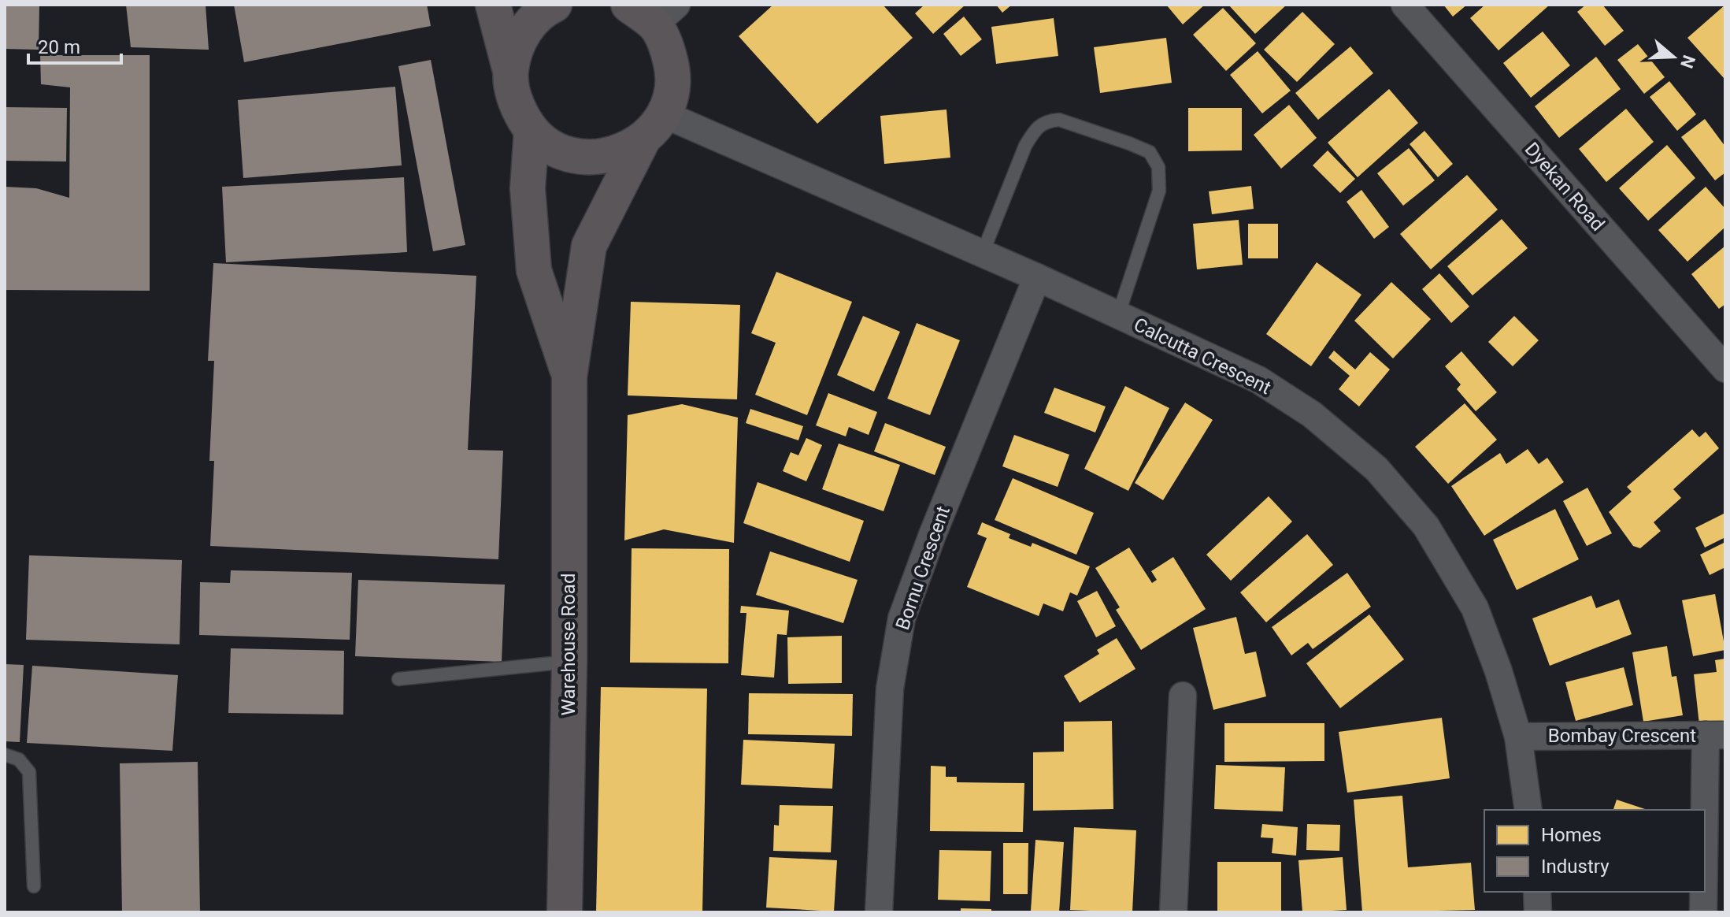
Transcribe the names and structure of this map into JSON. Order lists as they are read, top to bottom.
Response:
{
  "streets": {
    "main road": ["Warehouse Road"],
    "street": [
      "Dyekan Road",
      "Calcutta Crescent",
      "Bornu Crescent",
      "Bombay Crescent"
    ]
  },
  "crossings": [
    ["Calcutta Crescent", "Bornu Crescent"],
    ["Calcutta Crescent", "Warehouse Road"],
    ["Calcutta Crescent", "Bombay Crescent"]
  ],
  "legend": ["Homes", "Industry"],
  "scale_bar": "20 m",
  "north": "right"
}
